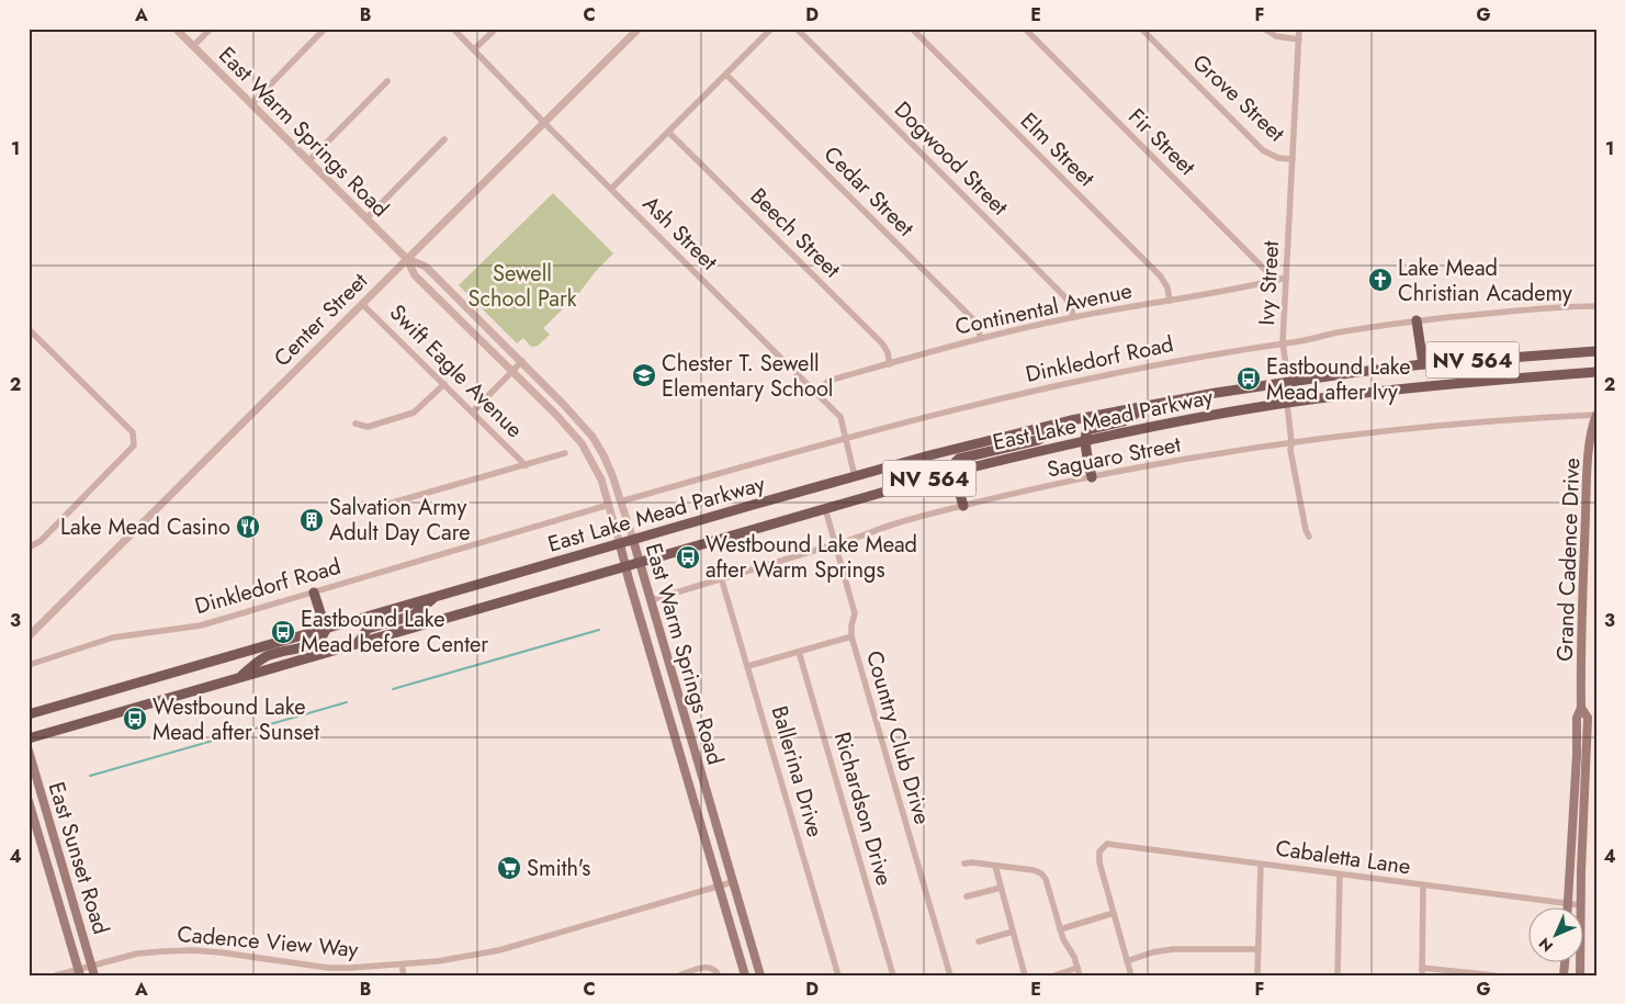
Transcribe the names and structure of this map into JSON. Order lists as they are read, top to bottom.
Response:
{
  "streets": {
    "main road": [
      "East Warm Springs Road",
      "NV 564",
      "East Lake Mead Parkway",
      "Grand Cadence Drive",
      "East Sunset Road"
    ],
    "street": [
      "Grove Street",
      "Fir Street",
      "Elm Street",
      "Dogwood Street",
      "Cedar Street",
      "Ash Street",
      "Beech Street",
      "Ivy Street",
      "Continental Avenue",
      "Center Street",
      "Dinkledorf Road",
      "Swift Eagle Avenue",
      "Saguaro Street",
      "Country Club Drive",
      "Ballerina Drive",
      "Richardson Drive",
      "Cabaletta Lane",
      "Cadence View Way"
    ]
  },
  "crossings": [
    ["Grove Street", "Ivy Street"],
    ["East Warm Springs Road", "Center Street"],
    ["East Warm Springs Road", "Dinkledorf Road"],
    ["East Warm Springs Road", "East Lake Mead Parkway"],
    ["East Warm Springs Road", "Saguaro Street"],
    ["East Warm Springs Road", "Cadence View Way"],
    ["Fir Street", "Continental Avenue"],
    ["Elm Street", "Continental Avenue"],
    ["Dogwood Street", "Continental Avenue"],
    ["Cedar Street", "Continental Avenue"],
    ["Ash Street", "Continental Avenue"],
    ["Ash Street", "Center Street"],
    ["Ash Street", "Dinkledorf Road"],
    ["Ash Street", "East Lake Mead Parkway"],
    ["Beech Street", "Continental Avenue"],
    ["Ivy Street", "Continental Avenue"],
    ["Ivy Street", "Dinkledorf Road"],
    ["Ivy Street", "East Lake Mead Parkway"],
    ["Ivy Street", "Saguaro Street"],
    ["Center Street", "Swift Eagle Avenue"],
    ["East Lake Mead Parkway", "Country Club Drive"],
    ["Saguaro Street", "Grand Cadence Drive"],
    ["Saguaro Street", "Country Club Drive"],
    ["Saguaro Street", "Ballerina Drive"],
    ["Grand Cadence Drive", "Cabaletta Lane"],
    ["East Sunset Road", "Cadence View Way"]
  ],
  "parks": ["Sewell School Park"],
  "places": {
    "church": ["Lake Mead Christian Academy"],
    "school or university": ["Chester T. Sewell Elementary School"],
    "bus stop": [
      "Eastbound Lake Mead after Ivy",
      "Westbound Lake Mead after Warm Springs",
      "Eastbound Lake Mead before Center",
      "Westbound Lake Mead after Sunset"
    ],
    "building": ["Salvation Army Adult Day Care"],
    "restaurant": ["Lake Mead Casino"],
    "supermarket": ["Smith's"]
  },
  "north": "bottom left",
  "grid": {
    "columns": [
      "A",
      "B",
      "C",
      "D",
      "E",
      "F",
      "G"
    ],
    "rows": [
      "1",
      "2",
      "3",
      "4"
    ]
  }
}
